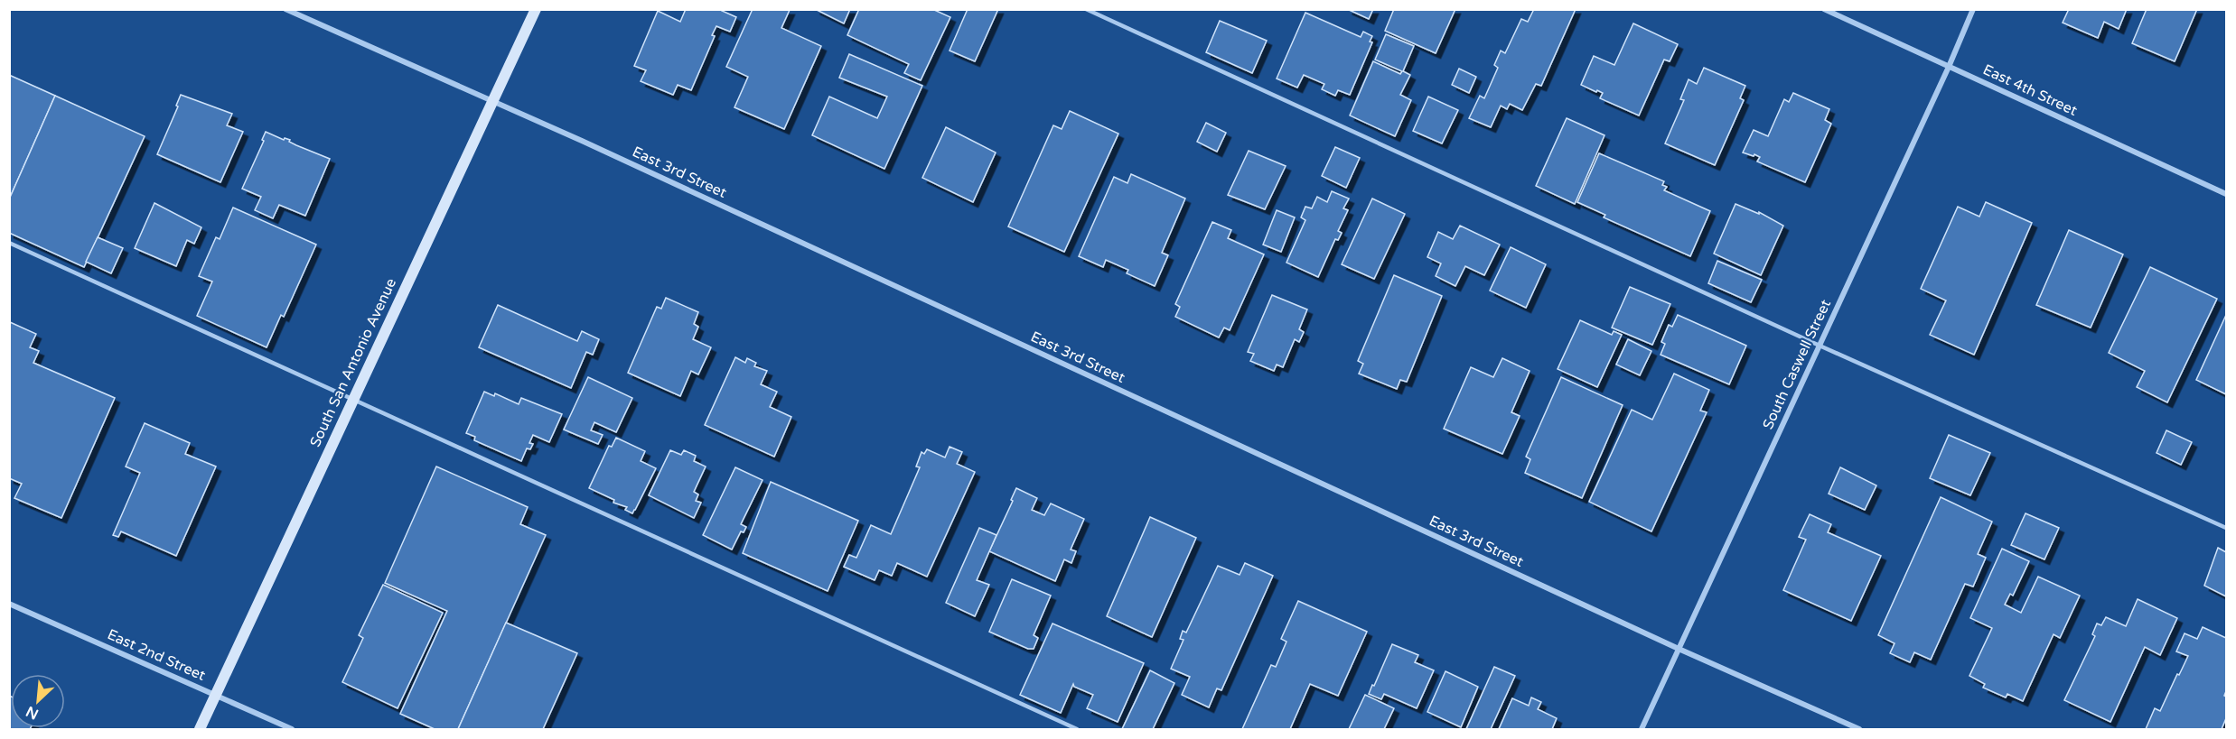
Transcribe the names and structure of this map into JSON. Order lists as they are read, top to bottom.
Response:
{
  "streets": {
    "main road": ["South San Antonio Avenue"],
    "street": [
      "East 4th Street",
      "East 3rd Street",
      "South Caswell Street",
      "East 2nd Street"
    ]
  },
  "crossings": [
    ["East 4th Street", "South Caswell Street"],
    ["East 3rd Street", "South San Antonio Avenue"],
    ["East 3rd Street", "South Caswell Street"],
    ["South San Antonio Avenue", "East 2nd Street"]
  ],
  "north": "bottom left"
}
